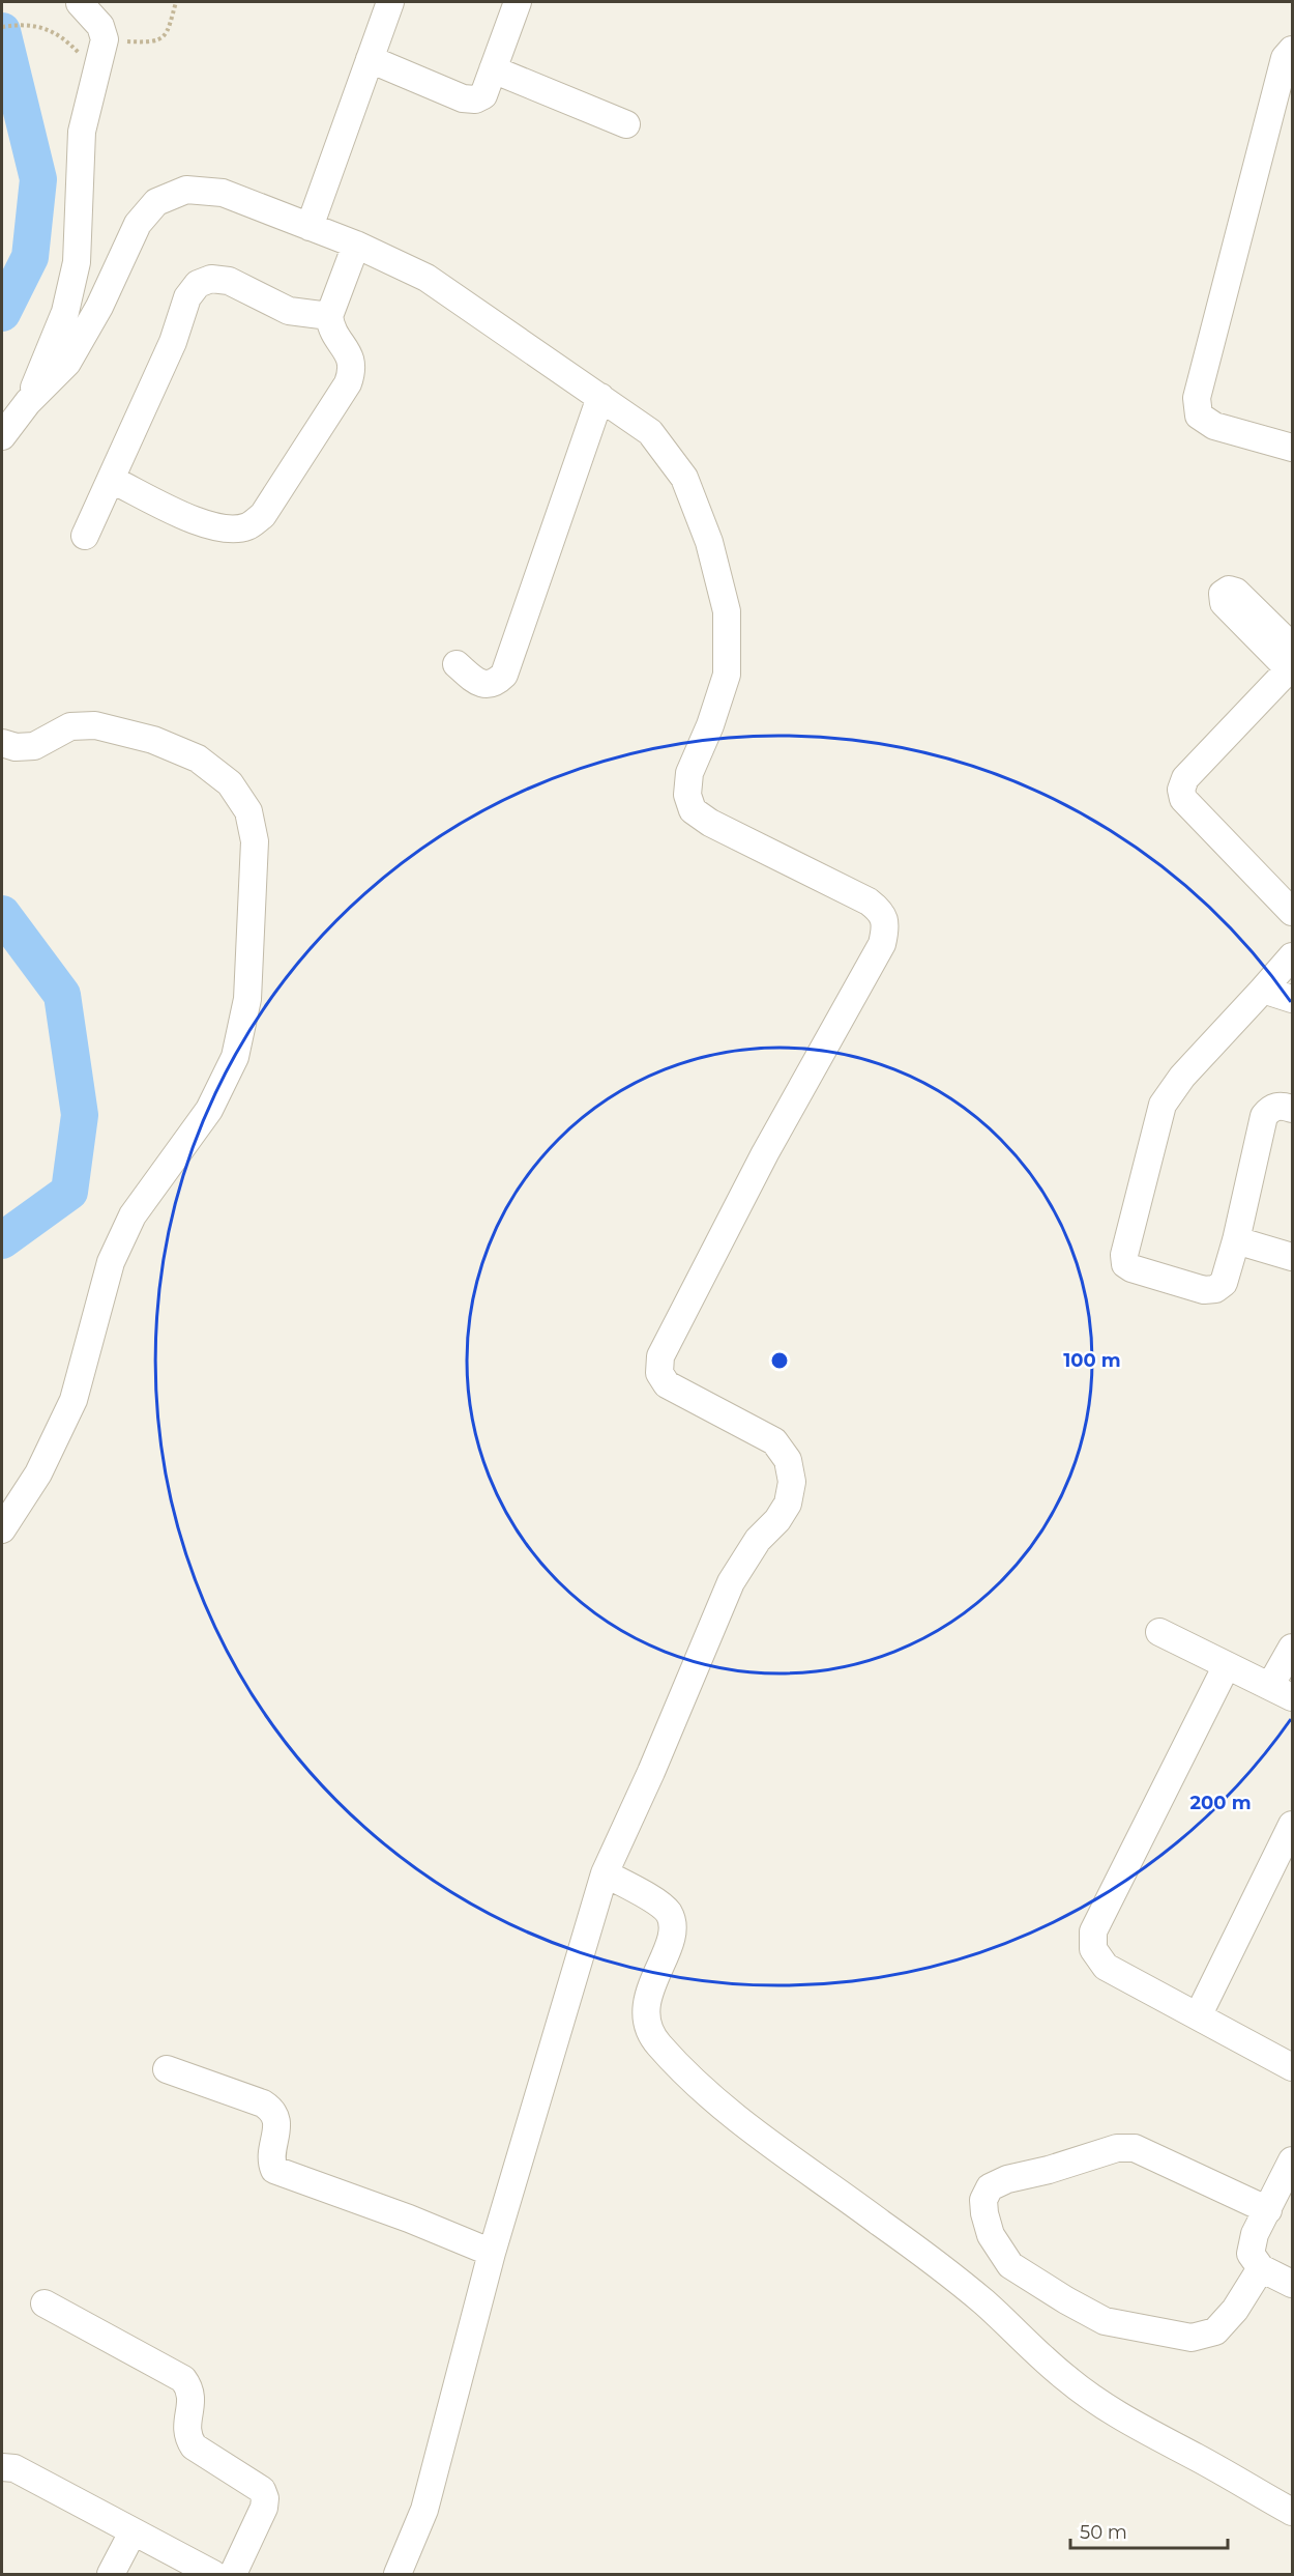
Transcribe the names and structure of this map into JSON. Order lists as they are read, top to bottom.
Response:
{
  "scale_bar": "50 m",
  "rings": ["100 m", "200 m"]
}
